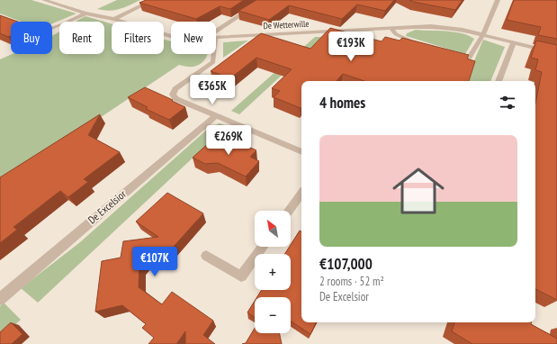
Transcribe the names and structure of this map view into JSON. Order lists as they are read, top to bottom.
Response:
{
  "streets": {
    "street": ["De Wetterwille", "De Excelsior"]
  },
  "north": "top left",
  "page": {
    "chip": [
      "Buy",
      "Rent",
      "Filters",
      "New"
    ],
    "price": [
      "€193K",
      "€365K",
      "€269K",
      "€107K"
    ],
    "heading": "4 homes",
    "list": [
      {
        "name": "€107,000",
        "note": "2 rooms · 52 m² · De Excelsior"
      }
    ],
    "map_buttons": ["+", "−"]
  }
}
